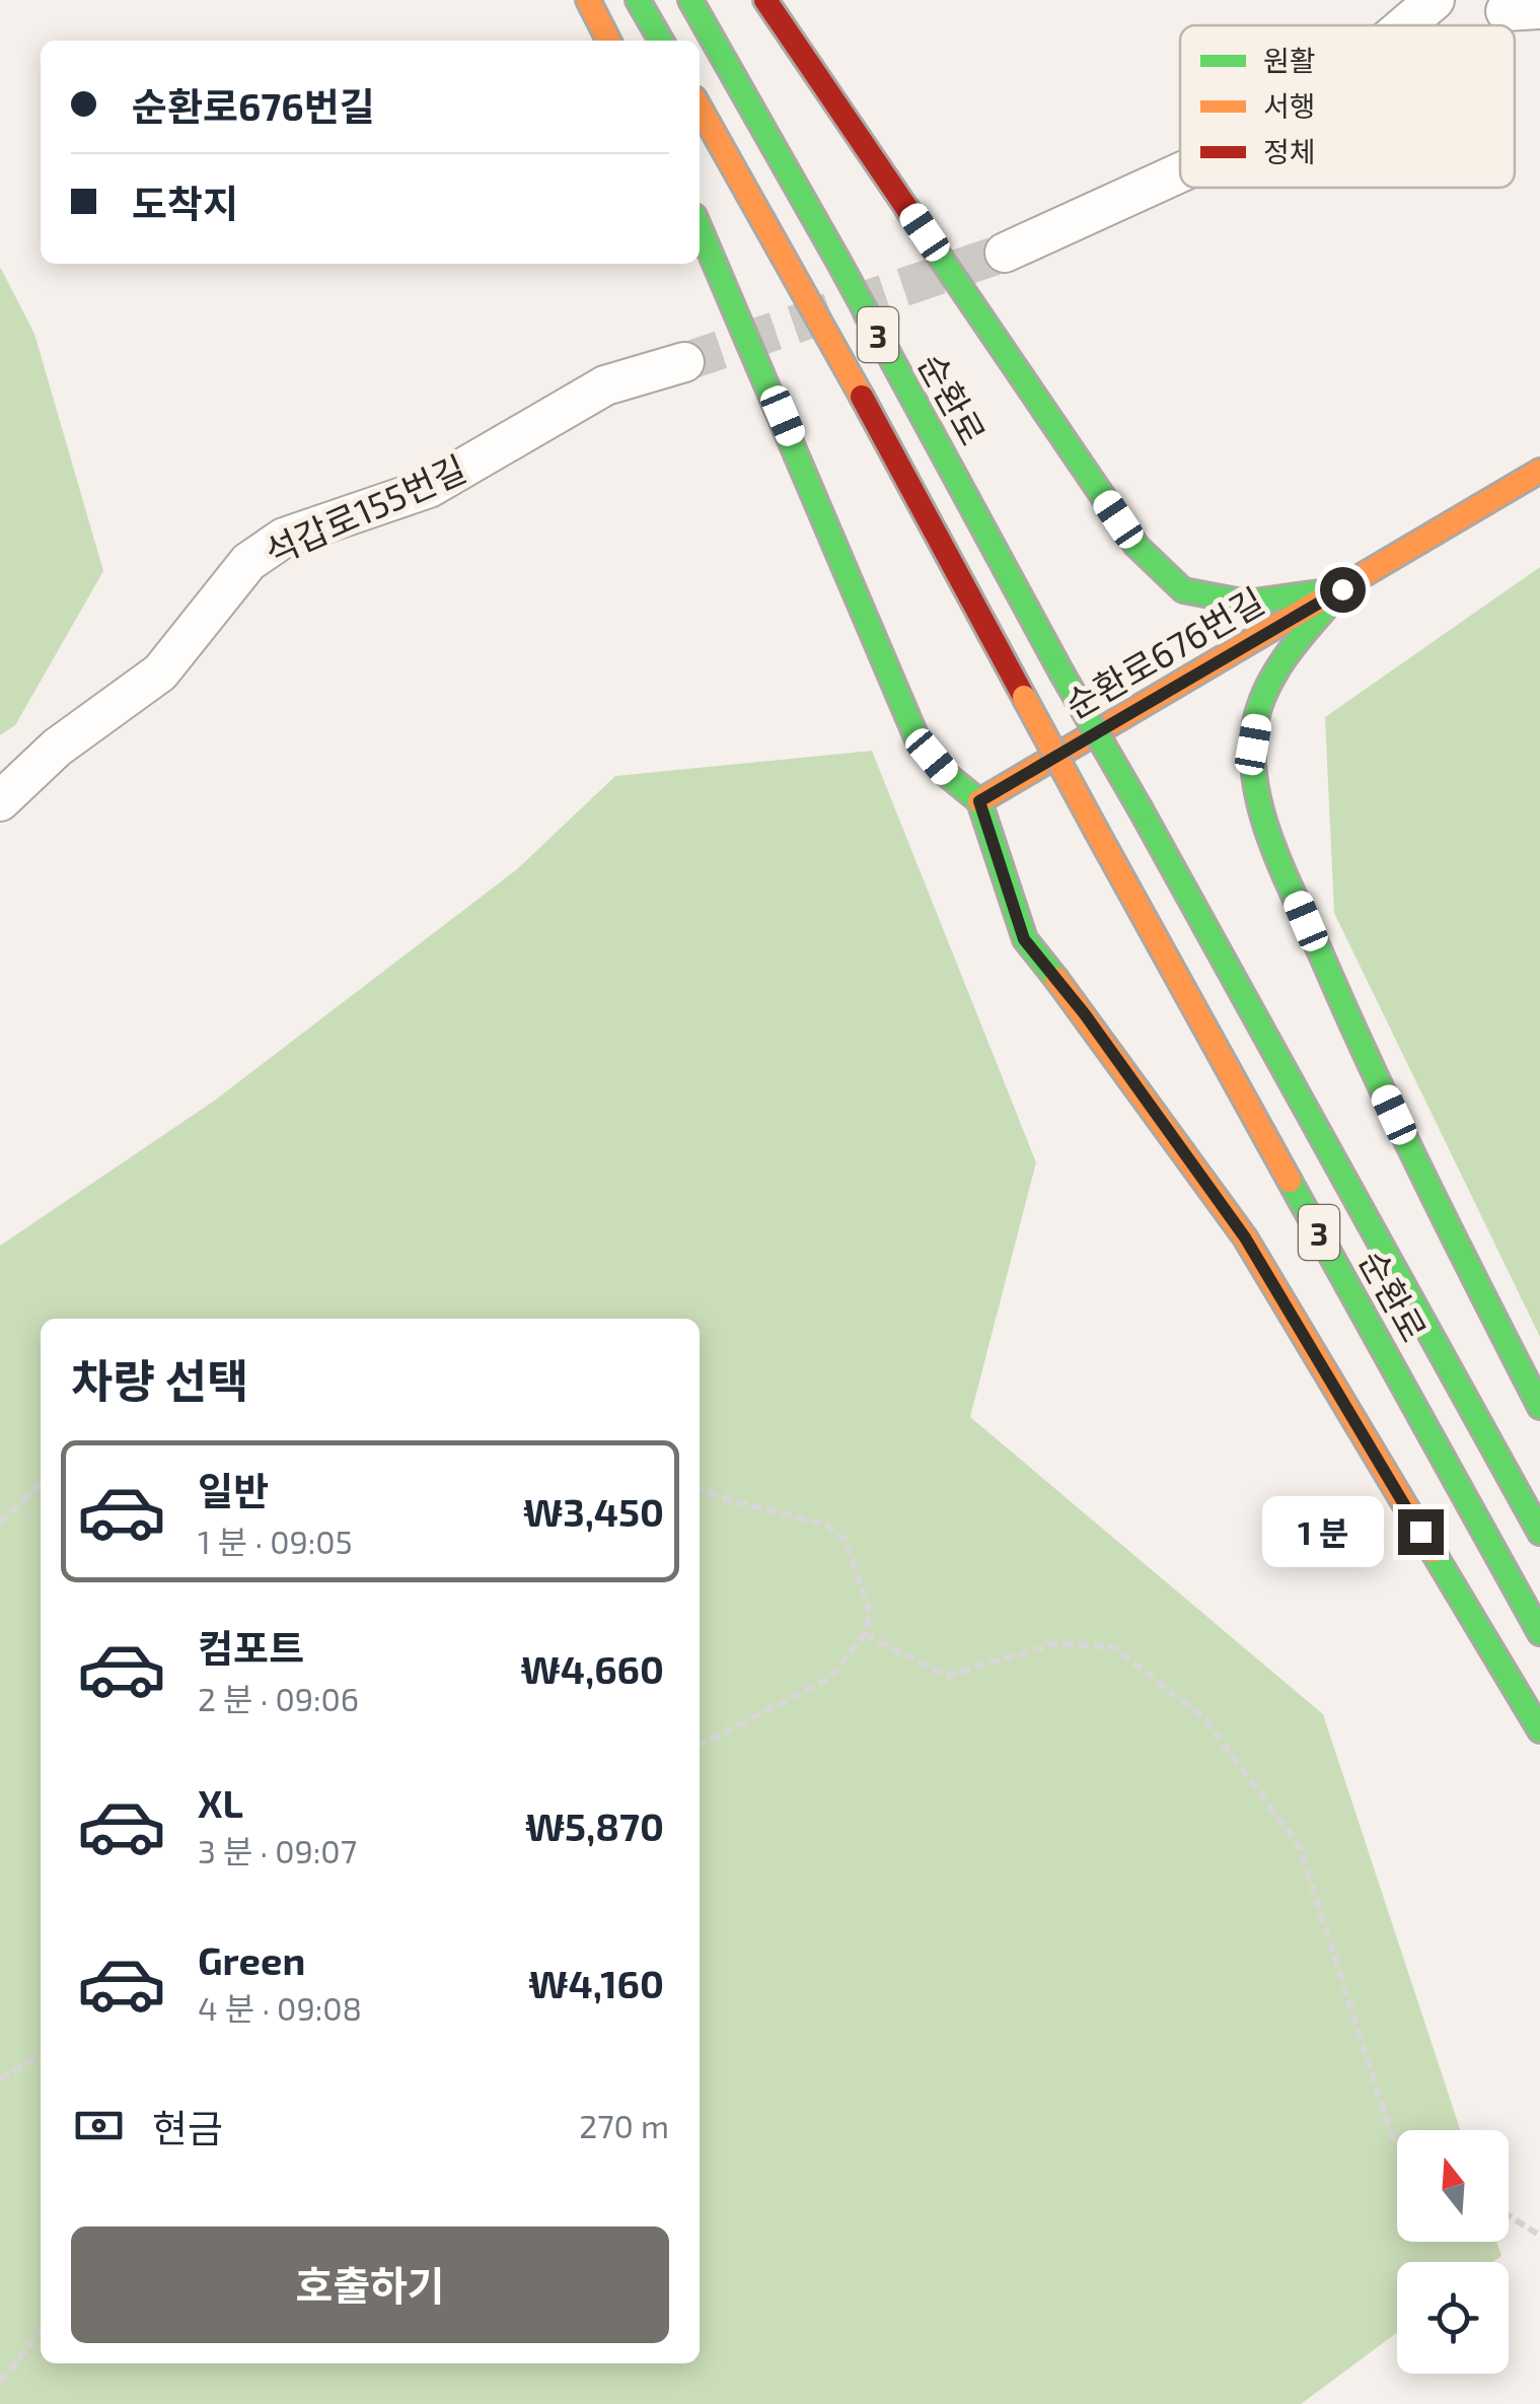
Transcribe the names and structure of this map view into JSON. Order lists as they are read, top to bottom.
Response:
{
  "streets": {
    "main road": ["3", "순환로", "순환로676번길"],
    "street": ["석갑로155번길"]
  },
  "legend": ["원활", "서행", "정체"],
  "north": "top",
  "page": {
    "banner": ["순환로676번길", "도착지"],
    "heading": "차량 선택",
    "list": [
      {
        "name": "일반",
        "note": "1 분 · 09:05",
        "value": "₩3,450"
      },
      {
        "name": "컴포트",
        "note": "2 분 · 09:06",
        "value": "₩4,660"
      },
      {
        "name": "XL",
        "note": "3 분 · 09:07",
        "value": "₩5,870"
      },
      {
        "name": "Green",
        "note": "4 분 · 09:08",
        "value": "₩4,160"
      }
    ],
    "bubble": "1 분",
    "pay": ["현금", "270 m"],
    "buttons": "호출하기"
  }
}
